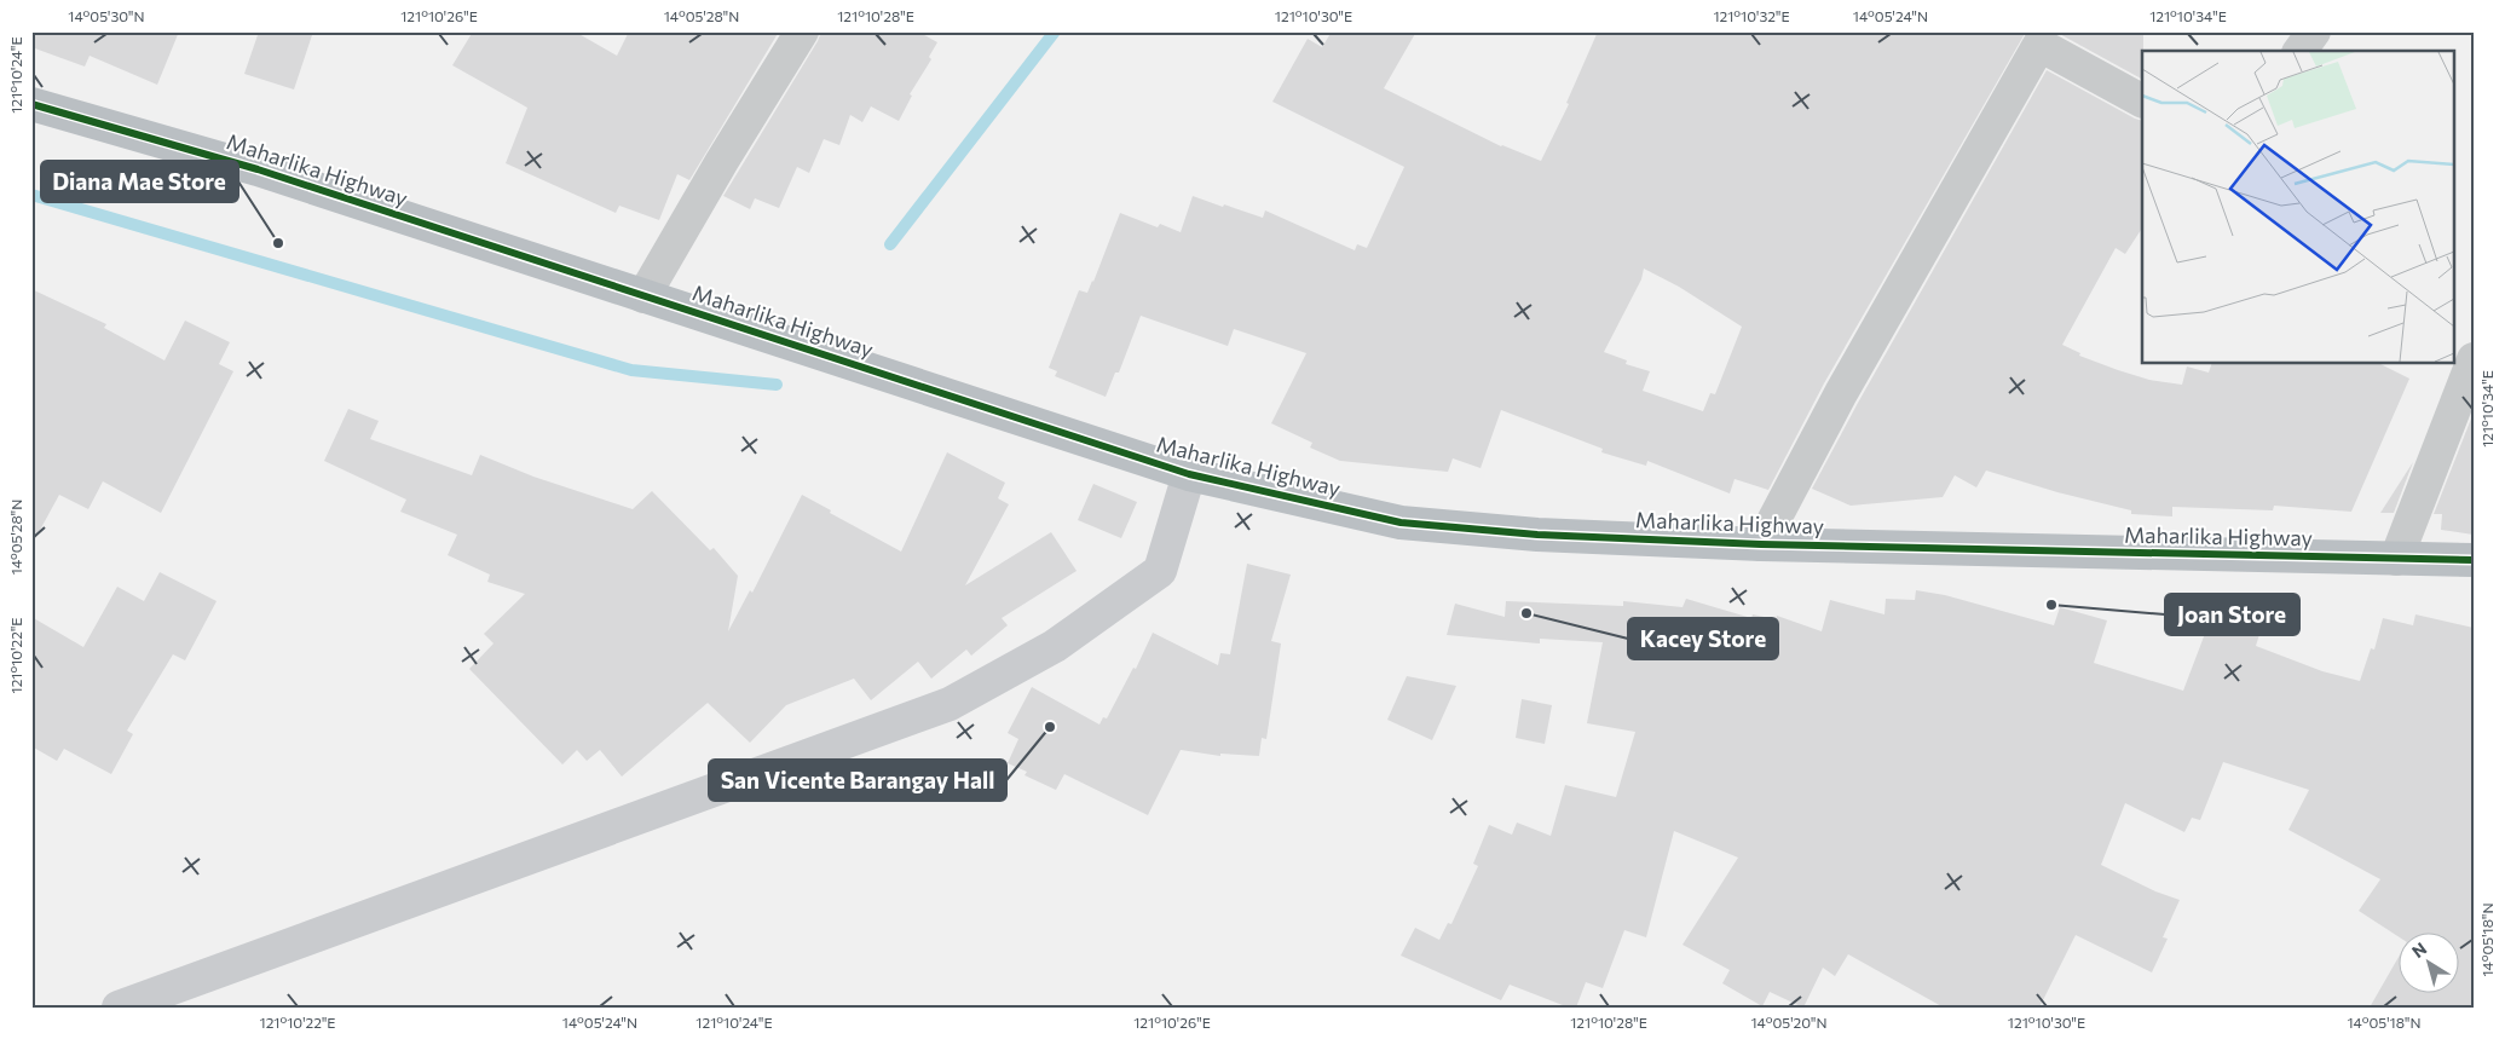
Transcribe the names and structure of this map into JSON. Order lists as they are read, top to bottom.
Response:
{
  "streets": {
    "highway": ["Maharlika Highway"]
  },
  "places": [
    "Diana Mae Store",
    "Joan Store",
    "Kacey Store",
    "San Vicente Barangay Hall"
  ],
  "north": "top left",
  "coordinates": [
    "14°05'30\"N",
    "121°10'26\"E",
    "14°05'28\"N",
    "121°10'28\"E",
    "121°10'30\"E",
    "121°10'32\"E",
    "14°05'24\"N",
    "121°10'34\"E",
    "121°10'24\"E",
    "121°10'22\"E",
    "14°05'18\"N",
    "14°05'20\"N"
  ]
}
